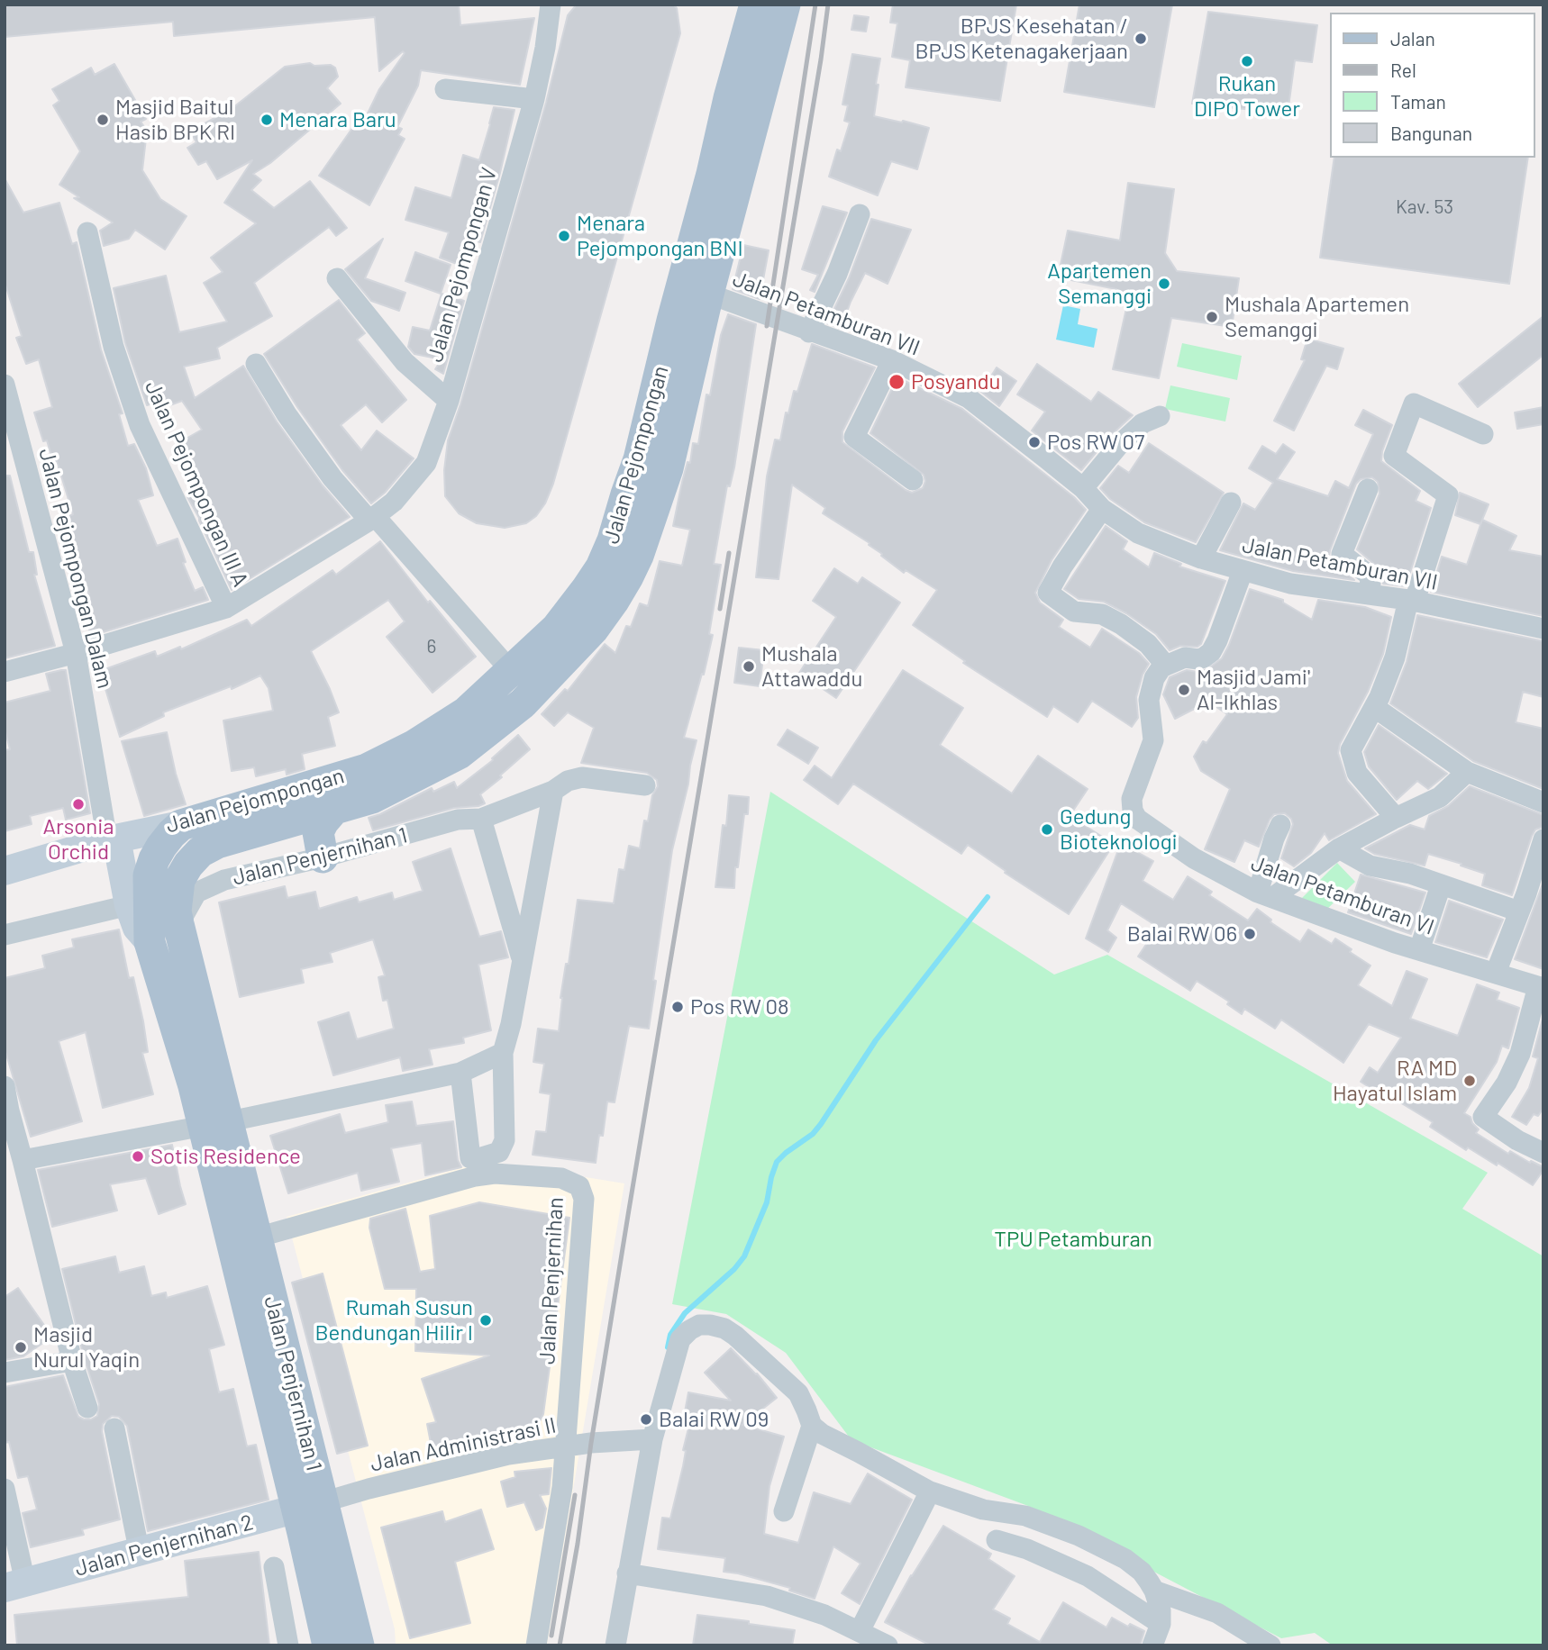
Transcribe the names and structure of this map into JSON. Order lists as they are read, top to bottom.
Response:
{
  "streets": {
    "main road": ["Jalan Pejompongan", "Jalan Penjernihan 1"],
    "street": [
      "Jalan Pejompongan V",
      "Jalan Petamburan VII",
      "Jalan Pejompongan III A",
      "Jalan Pejompongan Dalam",
      "Jalan Petamburan VI",
      "Jalan Penjernihan",
      "Jalan Administrasi II",
      "Jalan Penjernihan 2"
    ]
  },
  "crossings": [
    ["Jalan Pejompongan V", "Jalan Pejompongan III A"],
    ["Jalan Pejompongan V", "Jalan Pejompongan Dalam"],
    ["Jalan Petamburan VII", "Jalan Pejompongan"],
    ["Jalan Pejompongan", "Jalan Pejompongan Dalam"],
    ["Jalan Pejompongan", "Jalan Penjernihan 1"],
    ["Jalan Penjernihan 1", "Jalan Penjernihan"],
    ["Jalan Penjernihan 1", "Jalan Administrasi II"],
    ["Jalan Penjernihan 1", "Jalan Penjernihan 2"],
    ["Jalan Penjernihan", "Jalan Administrasi II"],
    ["Jalan Administrasi II", "Jalan Penjernihan 2"]
  ],
  "parks": ["TPU Petamburan"],
  "places": [
    "BPJS Kesehatan / BPJS Ketenagakerjaan",
    "Rukan DIPO Tower",
    "Masjid Baitul Hasib BPK RI",
    "Menara Baru",
    "Menara Pejompongan BNI",
    "Apartemen Semanggi",
    "Mushala Apartemen Semanggi",
    "Posyandu",
    "Pos RW 07",
    "Mushala Attawaddu",
    "Masjid Jami' Al-Ikhlas",
    "Arsonia Orchid",
    "Gedung Bioteknologi",
    "Balai RW 06",
    "Pos RW 08",
    "RA MD Hayatul Islam",
    "Sotis Residence",
    "Rumah Susun Bendungan Hilir I",
    "Masjid Nurul Yaqin",
    "Balai RW 09"
  ],
  "house_numbers": ["Kav. 53", "6"],
  "legend": [
    "Jalan",
    "Rel",
    "Taman",
    "Bangunan"
  ]
}
